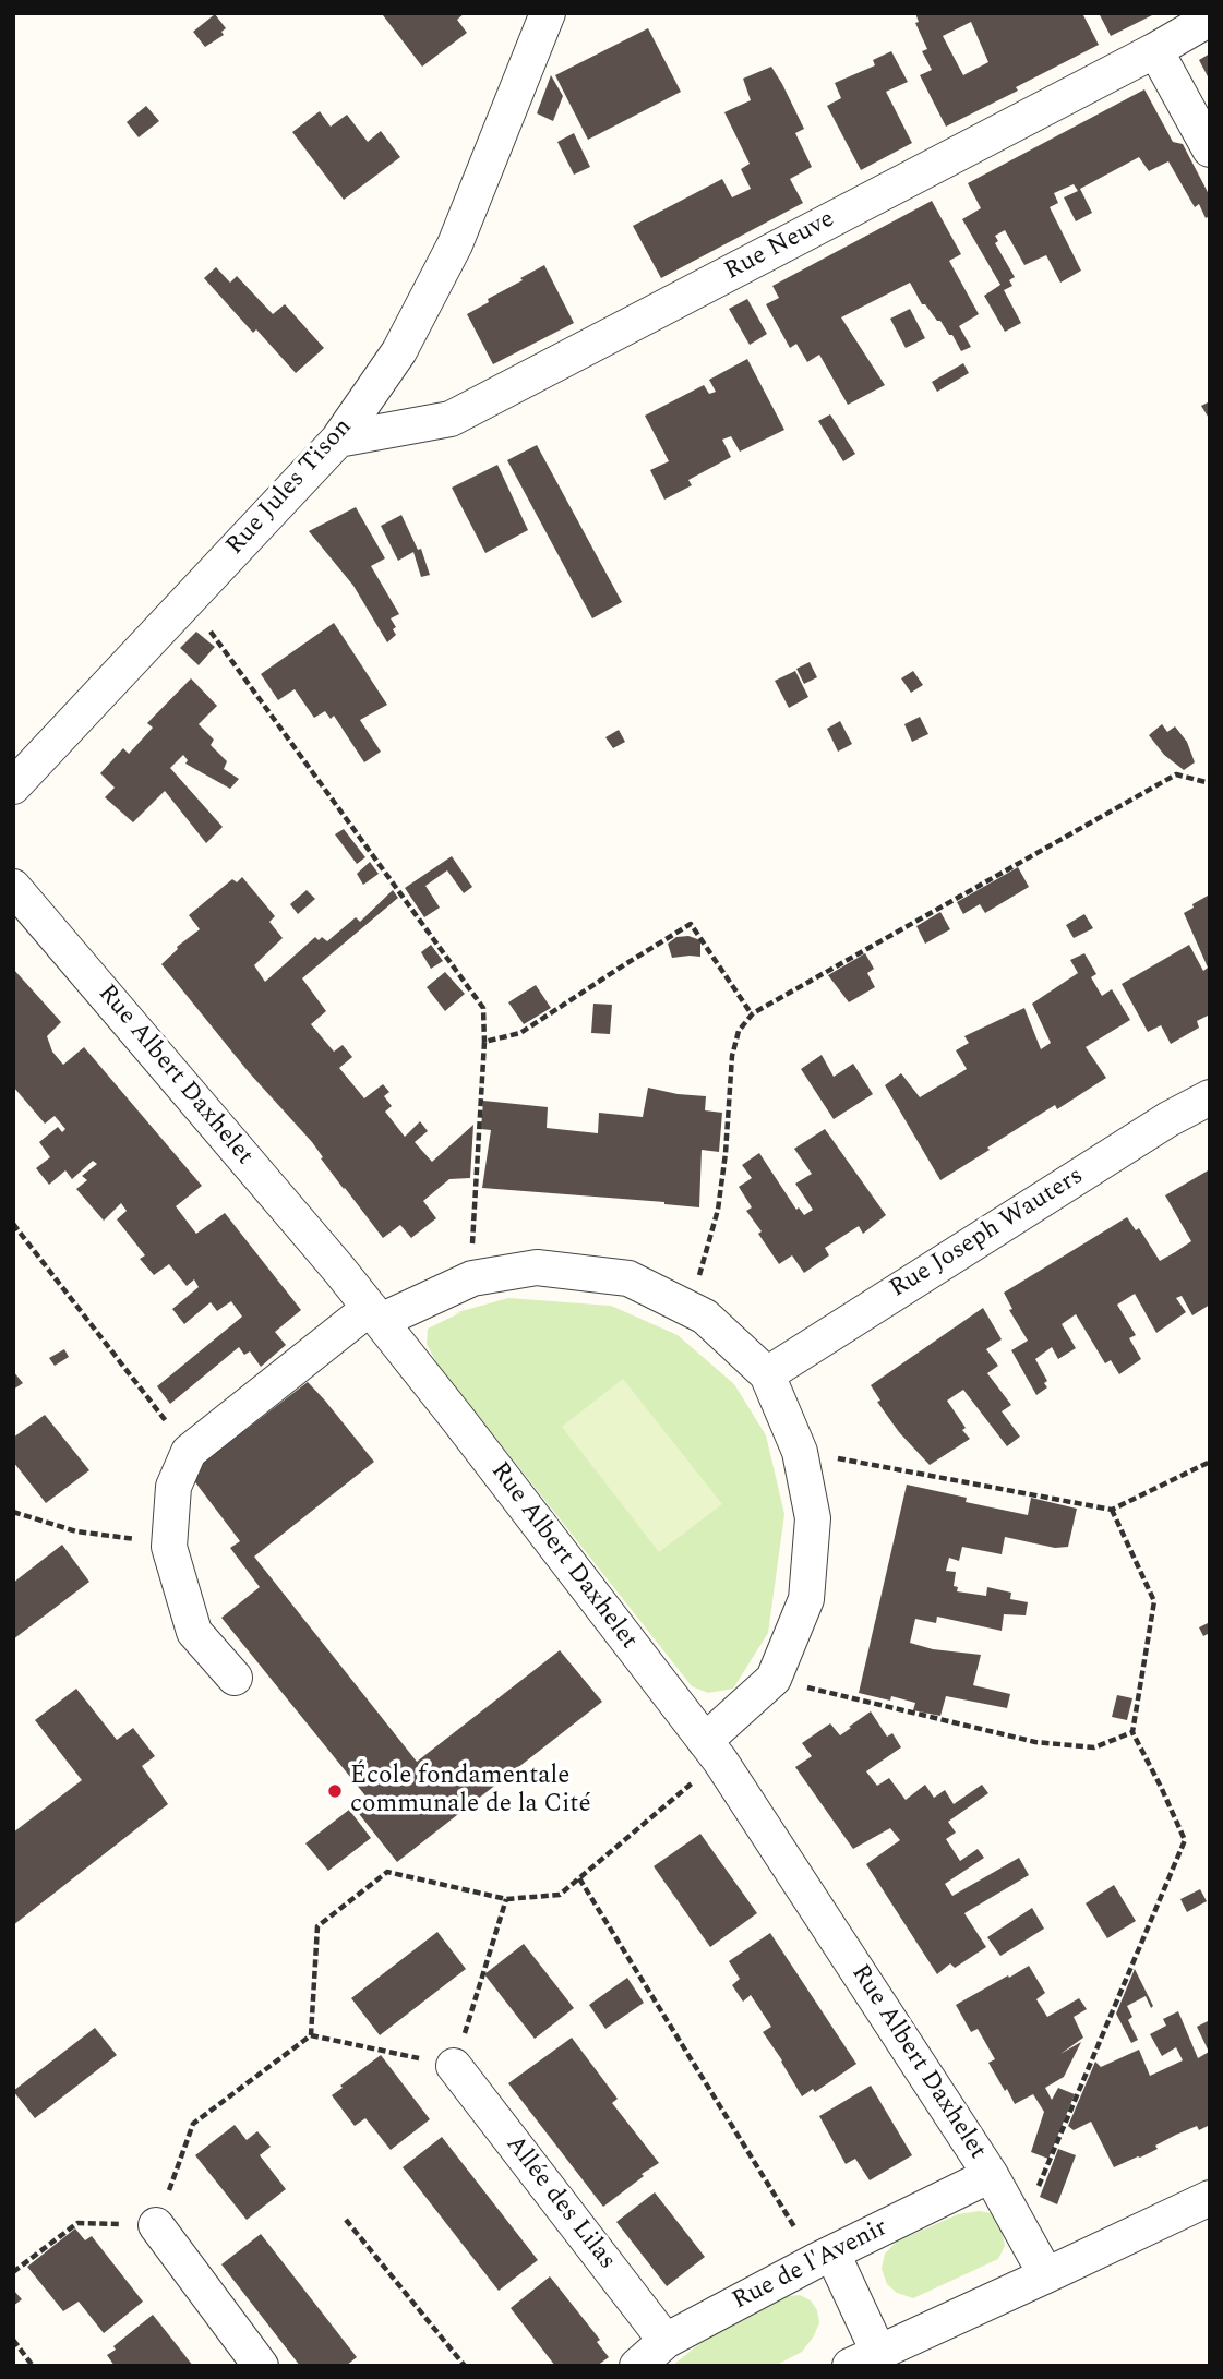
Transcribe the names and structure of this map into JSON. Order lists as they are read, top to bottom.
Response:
{
  "streets": {
    "street": [
      "Rue Neuve",
      "Rue Jules Tison",
      "Rue Albert Daxhelet",
      "Rue Joseph Wauters",
      "Allée des Lilas",
      "Rue de l'Avenir"
    ]
  },
  "crossings": [
    ["Rue Neuve", "Rue Jules Tison"],
    ["Rue Albert Daxhelet", "Rue de l'Avenir"],
    ["Allée des Lilas", "Rue de l'Avenir"]
  ],
  "places": ["École fondamentale communale de la Cité"]
}
